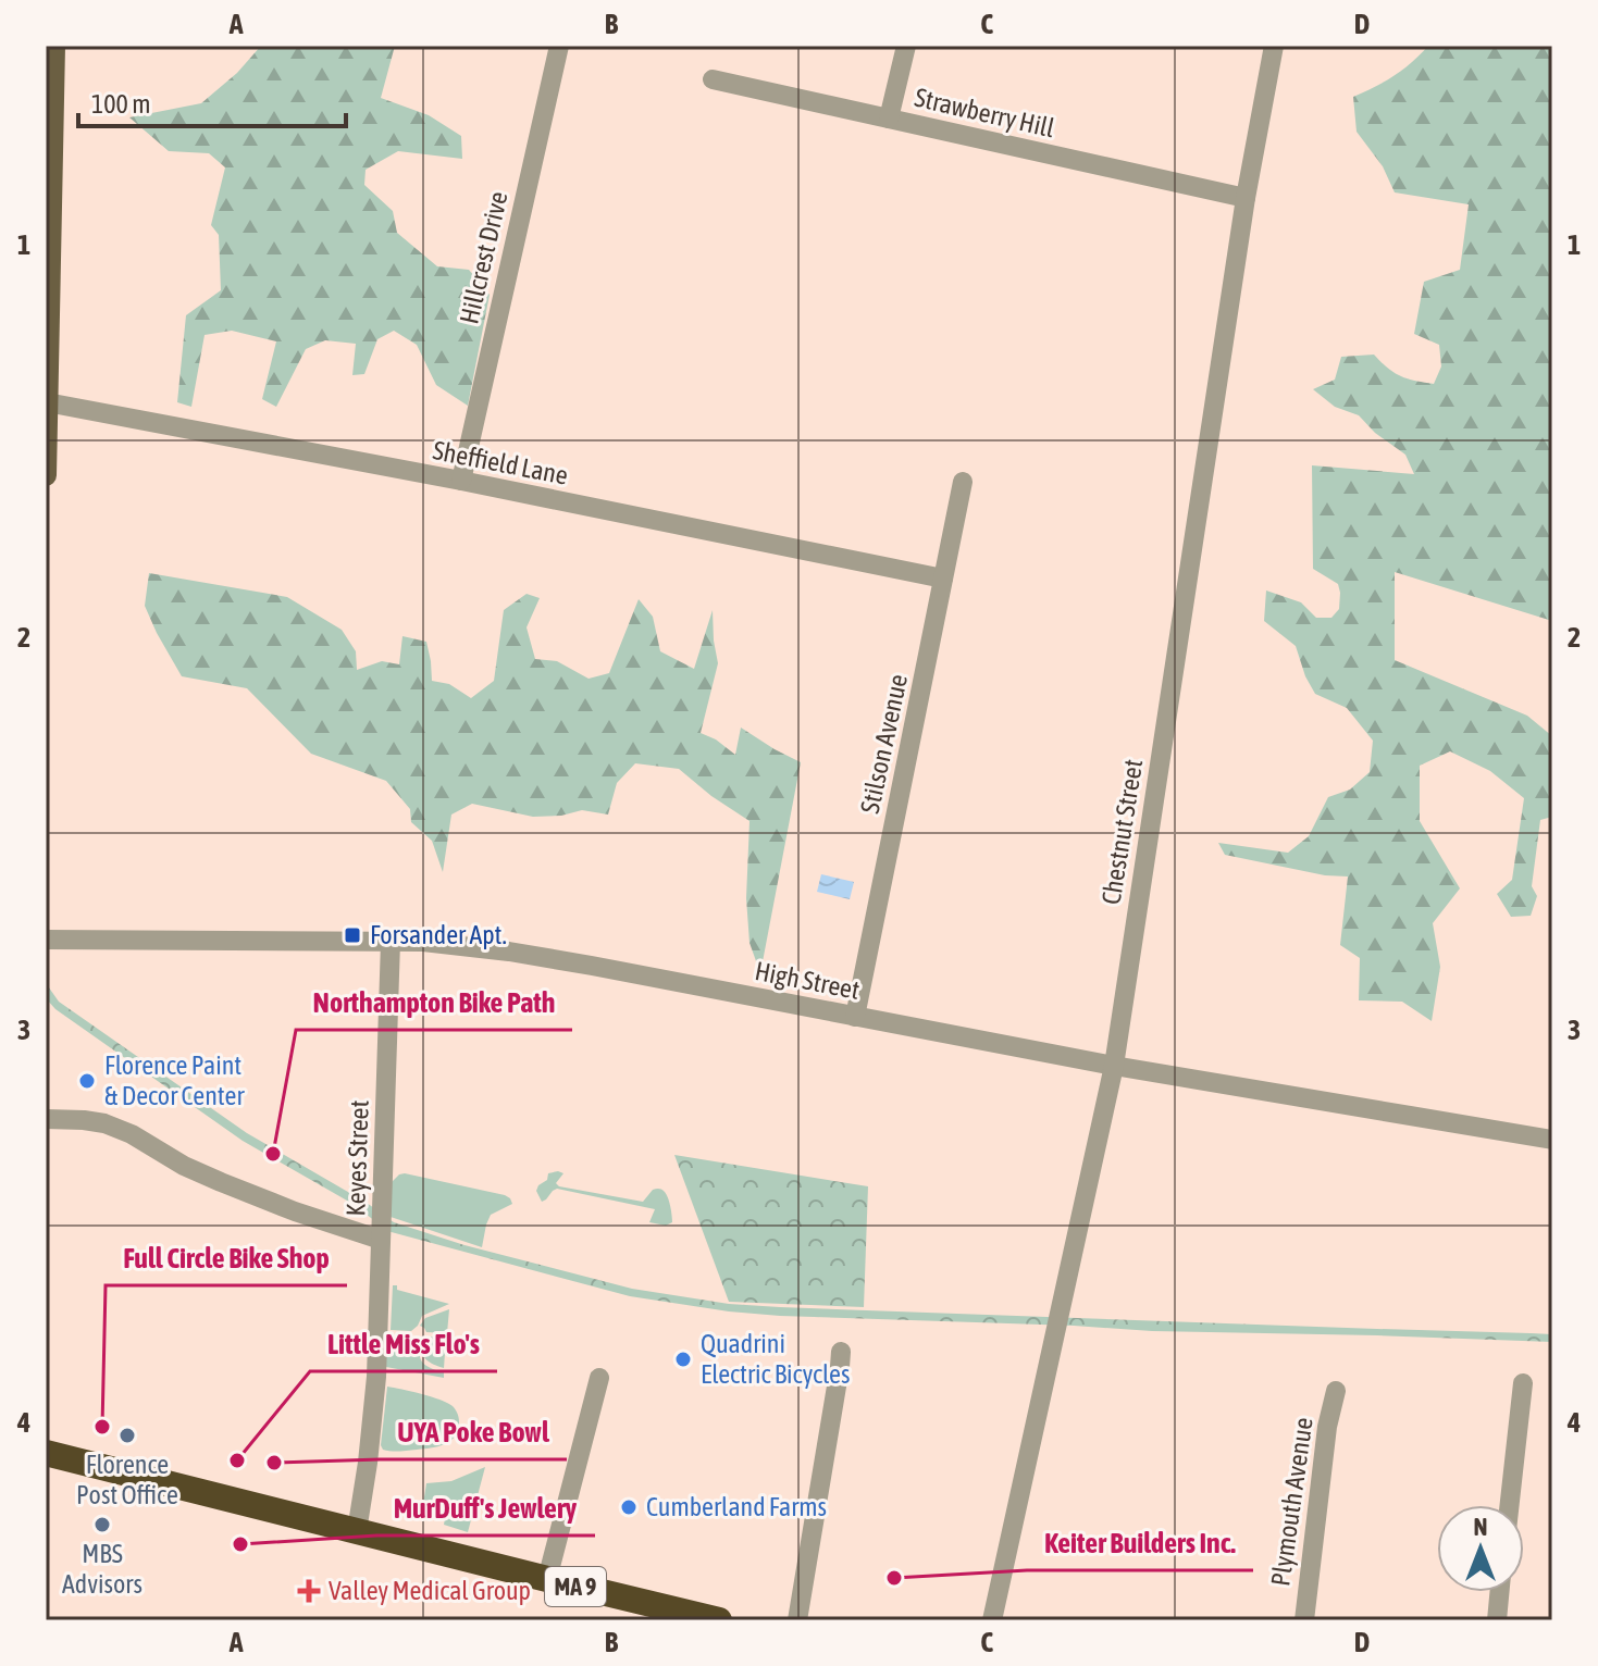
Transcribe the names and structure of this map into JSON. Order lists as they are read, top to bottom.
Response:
{
  "streets": {
    "highway": ["MA 9"],
    "street": [
      "Strawberry Hill",
      "Hillcrest Drive",
      "Sheffield Lane",
      "Stilson Avenue",
      "Chestnut Street",
      "High Street",
      "Keyes Street",
      "Plymouth Avenue"
    ]
  },
  "crossings": [
    ["Strawberry Hill", "Chestnut Street"],
    ["Hillcrest Drive", "Sheffield Lane"],
    ["Sheffield Lane", "Stilson Avenue"],
    ["Stilson Avenue", "High Street"],
    ["Chestnut Street", "High Street"],
    ["High Street", "Keyes Street"],
    ["Keyes Street", "MA 9"]
  ],
  "places": {
    "transit": ["Forsander Apt."],
    "other": [
      "Florence Paint & Decor Center",
      "Northampton Bike Path",
      "Quadrini Electric Bicycles",
      "Full Circle Bike Shop",
      "Florence Post Office",
      "Little Miss Flo's",
      "UYA Poke Bowl",
      "Cumberland Farms",
      "MBS Advisors",
      "MurDuff's Jewlery",
      "Keiter Builders Inc."
    ],
    "health": ["Valley Medical Group"]
  },
  "scale_bar": "100 m",
  "north": "top",
  "grid": {
    "columns": [
      "A",
      "B",
      "C",
      "D"
    ],
    "rows": [
      "1",
      "2",
      "3",
      "4"
    ]
  }
}
